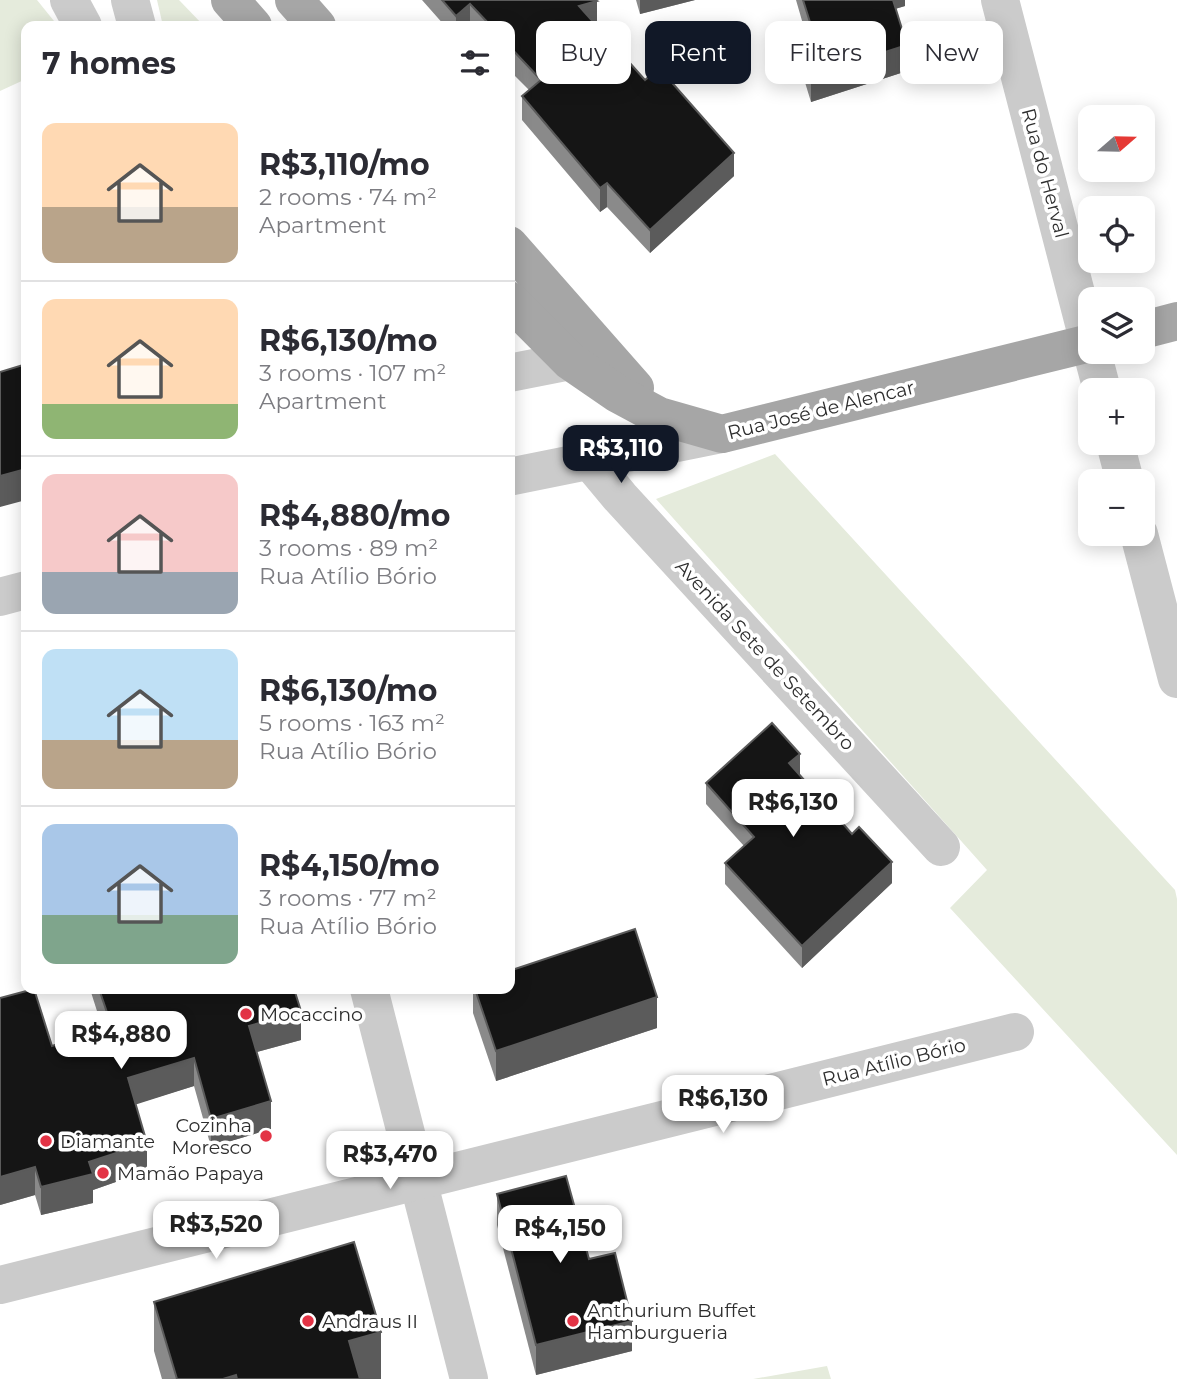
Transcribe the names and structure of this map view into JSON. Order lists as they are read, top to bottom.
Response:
{
  "streets": {
    "main road": ["Rua José de Alencar"],
    "street": ["Rua do Herval", "Avenida Sete de Setembro", "Rua Atílio Bório"]
  },
  "crossings": [
    ["Rua José de Alencar", "Avenida Sete de Setembro"]
  ],
  "places": [
    "Mocaccino",
    "Cozinha Moresco",
    "Diamante",
    "Mamão Papaya",
    "Andraus II",
    "Anthurium Buffet Hamburgueria"
  ],
  "north": "right",
  "page": {
    "chip": [
      "Buy",
      "Rent",
      "Filters",
      "New"
    ],
    "heading": "7 homes",
    "map_buttons": ["+", "−"],
    "list": [
      {
        "name": "R$3,110/mo",
        "note": "2 rooms · 74 m² · Apartment"
      },
      {
        "name": "R$6,130/mo",
        "note": "3 rooms · 107 m² · Apartment"
      },
      {
        "name": "R$4,880/mo",
        "note": "3 rooms · 89 m² · Rua Atílio Bório"
      },
      {
        "name": "R$6,130/mo",
        "note": "5 rooms · 163 m² · Rua Atílio Bório"
      },
      {
        "name": "R$4,150/mo",
        "note": "3 rooms · 77 m² · Rua Atílio Bório"
      }
    ],
    "price": [
      "R$3,110",
      "R$6,130",
      "R$4,880",
      "R$6,130",
      "R$3,470",
      "R$3,520",
      "R$4,150"
    ]
  }
}
